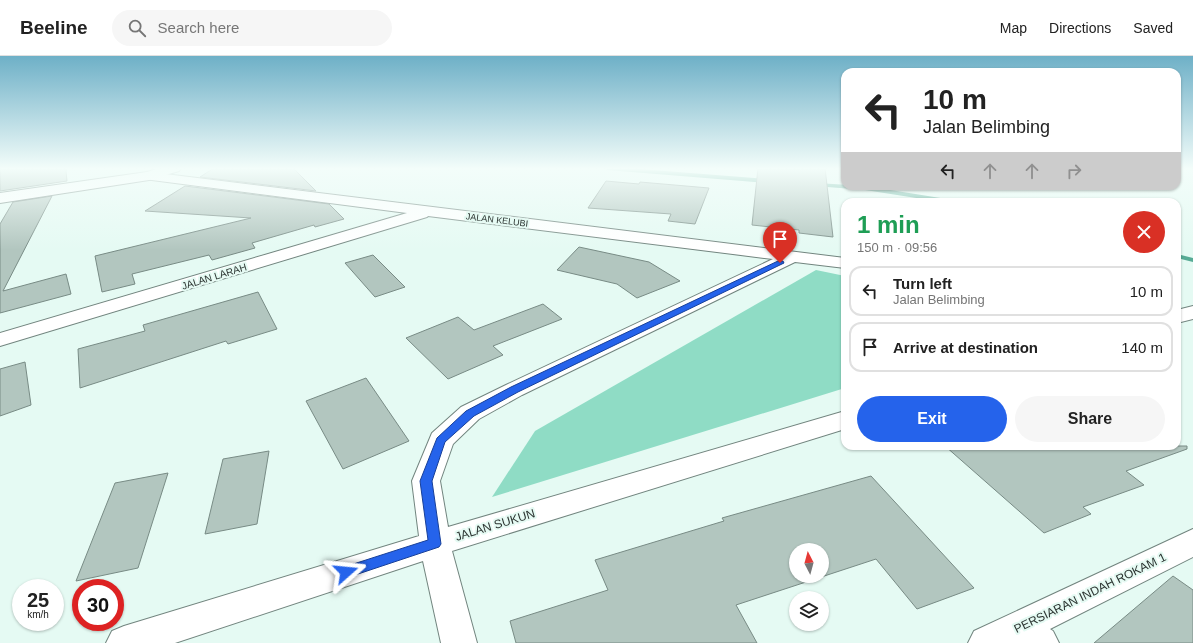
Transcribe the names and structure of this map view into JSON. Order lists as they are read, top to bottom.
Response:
{
  "streets": {
    "street": [
      "JALAN KELUBI",
      "JALAN LARAH",
      "JALAN SUKUN",
      "PERSIARAN INDAH ROKAM 1"
    ]
  },
  "crossings": [
    ["JALAN KELUBI", "JALAN LARAH"]
  ],
  "north": "top",
  "page": {
    "header": "Beeline",
    "search": "Search here",
    "nav": ["Map", "Directions", "Saved"],
    "turn": ["10 m", "Jalan Belimbing"],
    "heading": ["1 min", "150 m · 09:56"],
    "list": [
      {
        "name": "Turn left",
        "note": "Jalan Belimbing",
        "value": "10 m"
      },
      {
        "name": "Arrive at destination",
        "value": "140 m"
      }
    ],
    "buttons": ["Exit", "Share"],
    "speed": "25 km/h",
    "limit": "30"
  }
}
